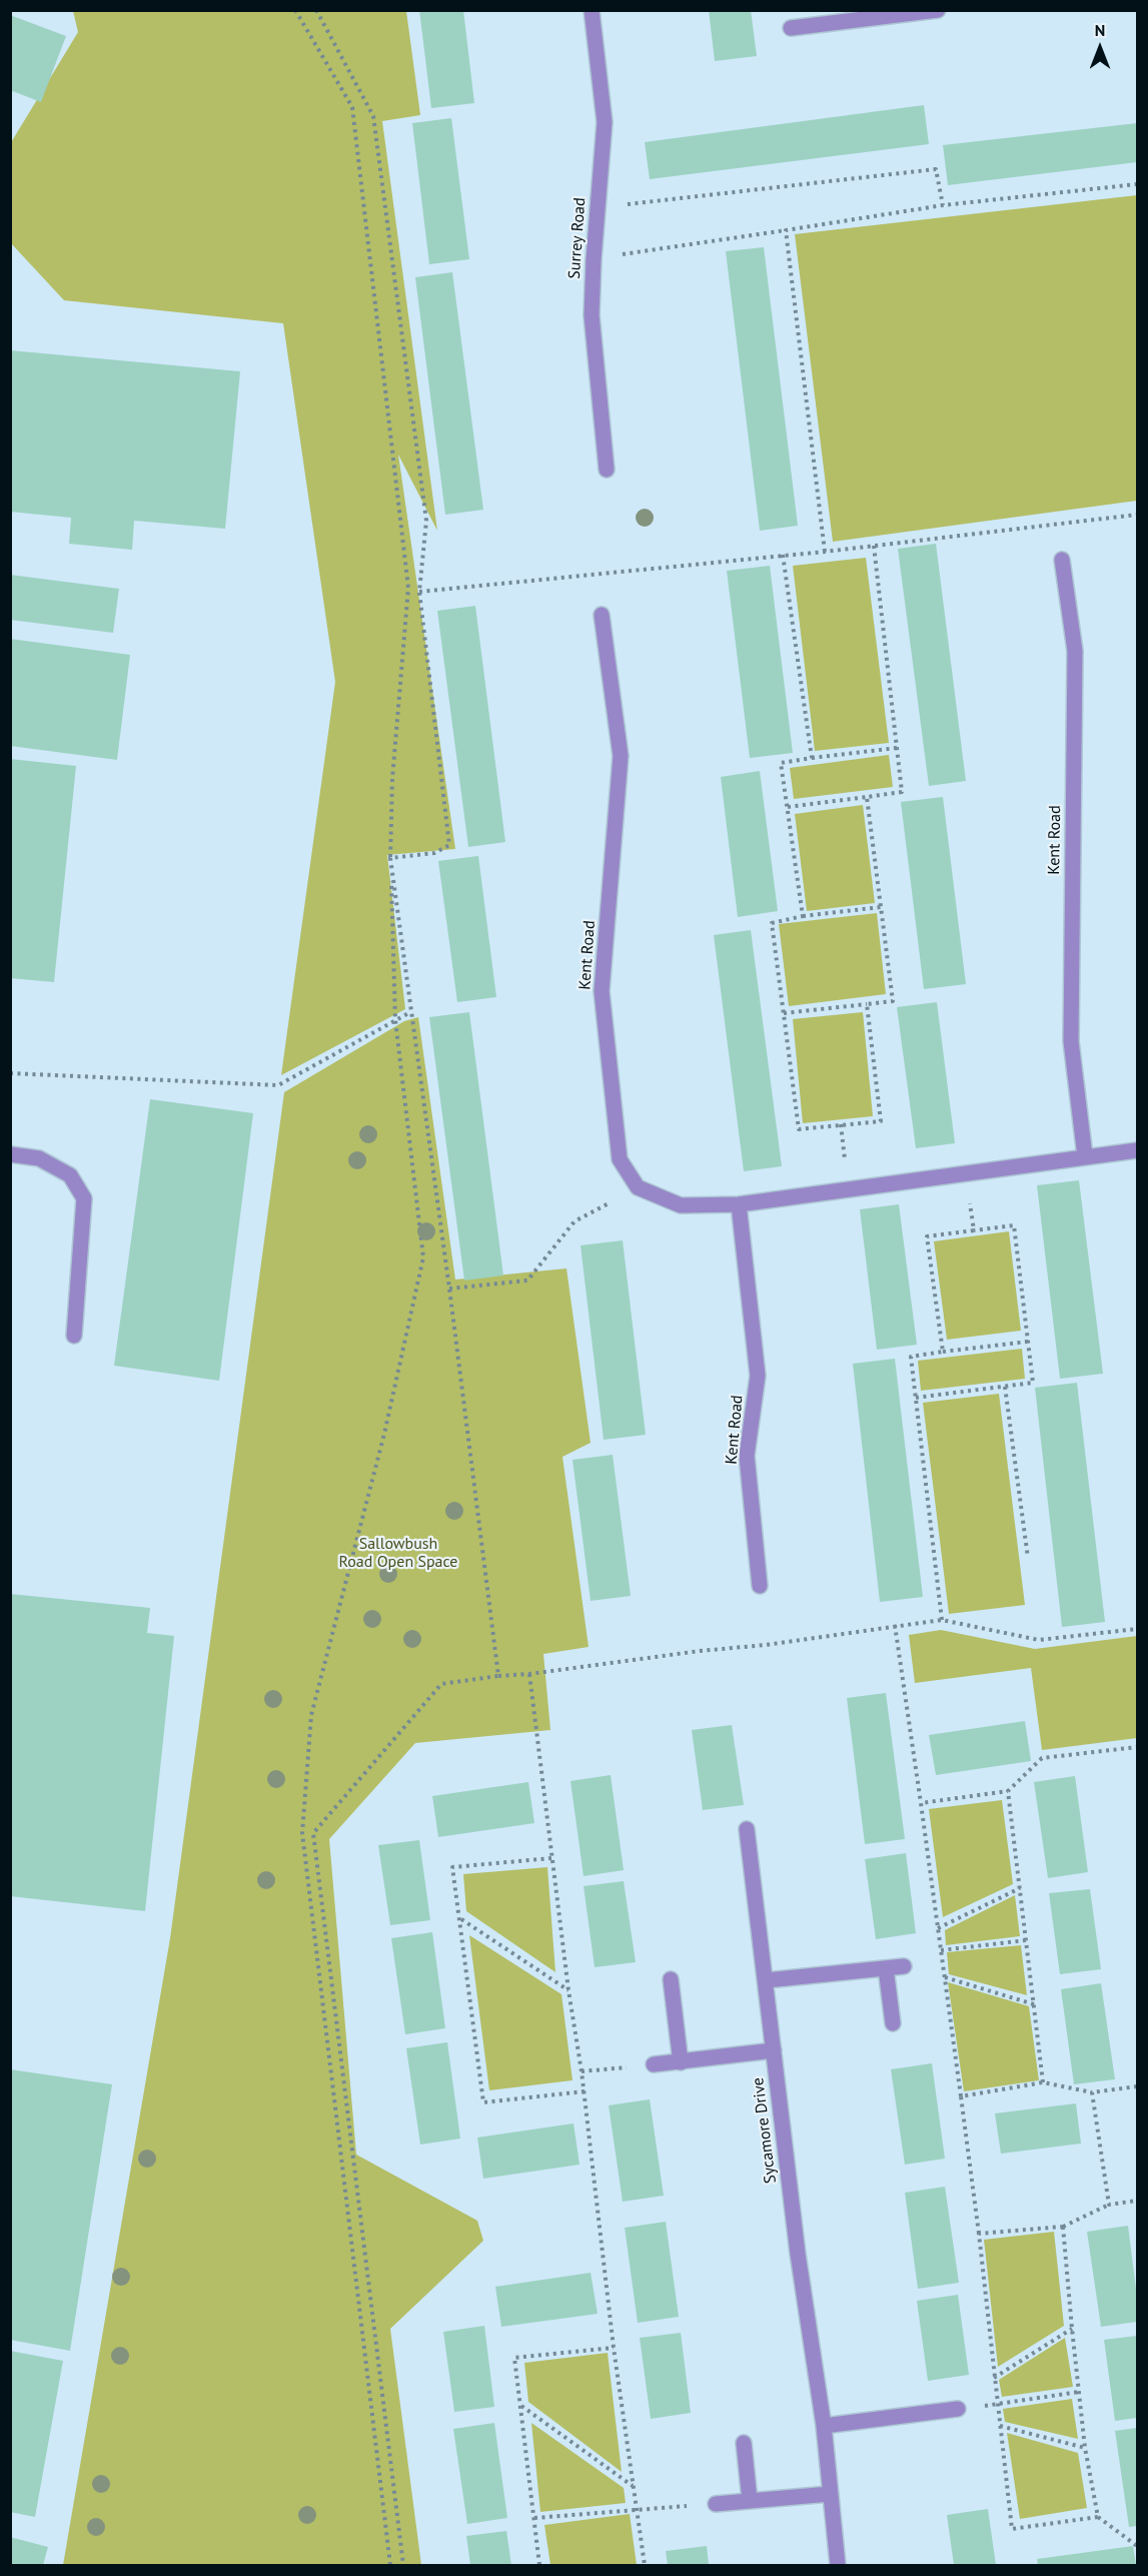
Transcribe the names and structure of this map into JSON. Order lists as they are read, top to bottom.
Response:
{
  "streets": {
    "street": ["Surrey Road", "Kent Road", "Sycamore Drive"]
  },
  "parks": ["Sallowbush Road Open Space"],
  "north": "top"
}
